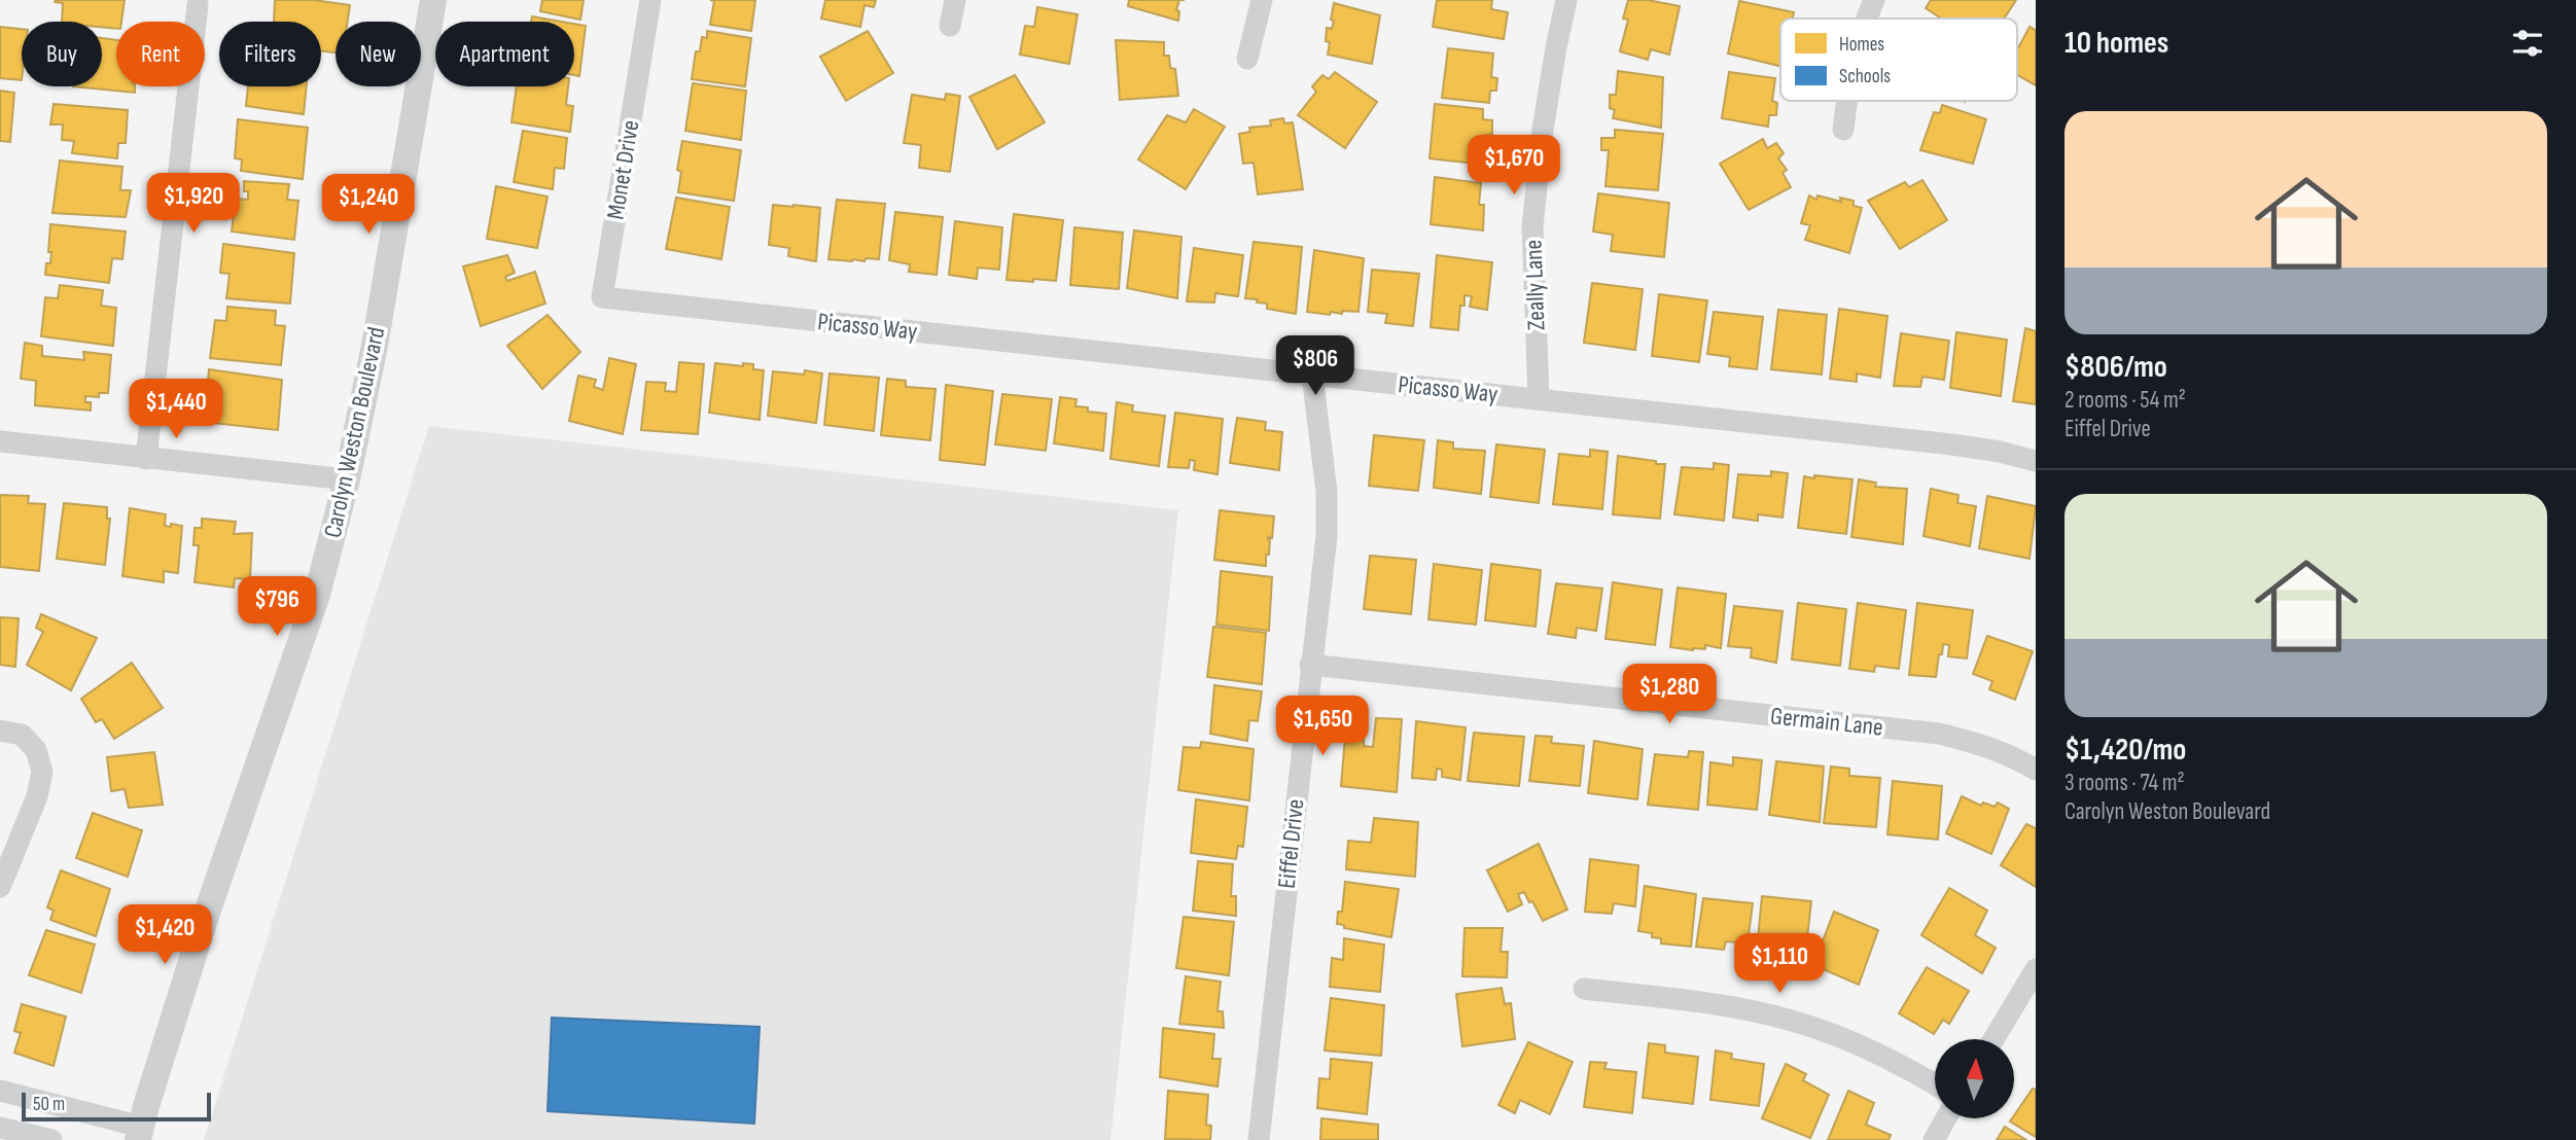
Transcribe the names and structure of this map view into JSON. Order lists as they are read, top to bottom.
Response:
{
  "streets": {
    "street": [
      "Monet Drive",
      "Zeally Lane",
      "Picasso Way",
      "Carolyn Weston Boulevard",
      "Germain Lane",
      "Eiffel Drive"
    ]
  },
  "crossings": [
    ["Monet Drive", "Picasso Way"],
    ["Zeally Lane", "Picasso Way"],
    ["Picasso Way", "Eiffel Drive"],
    ["Germain Lane", "Eiffel Drive"]
  ],
  "legend": ["Homes", "Schools"],
  "scale_bar": "50 m",
  "north": "top",
  "page": {
    "heading": "10 homes",
    "chip": [
      "Buy",
      "Rent",
      "Filters",
      "New",
      "Apartment"
    ],
    "list": [
      {
        "name": "$806/mo",
        "note": "2 rooms · 54 m² · Eiffel Drive"
      },
      {
        "name": "$1,420/mo",
        "note": "3 rooms · 74 m² · Carolyn Weston Boulevard"
      }
    ],
    "price": [
      "$1,670",
      "$1,920",
      "$1,240",
      "$806",
      "$1,440",
      "$796",
      "$1,280",
      "$1,650",
      "$1,420",
      "$1,110"
    ],
    "scale": "50 m"
  }
}
